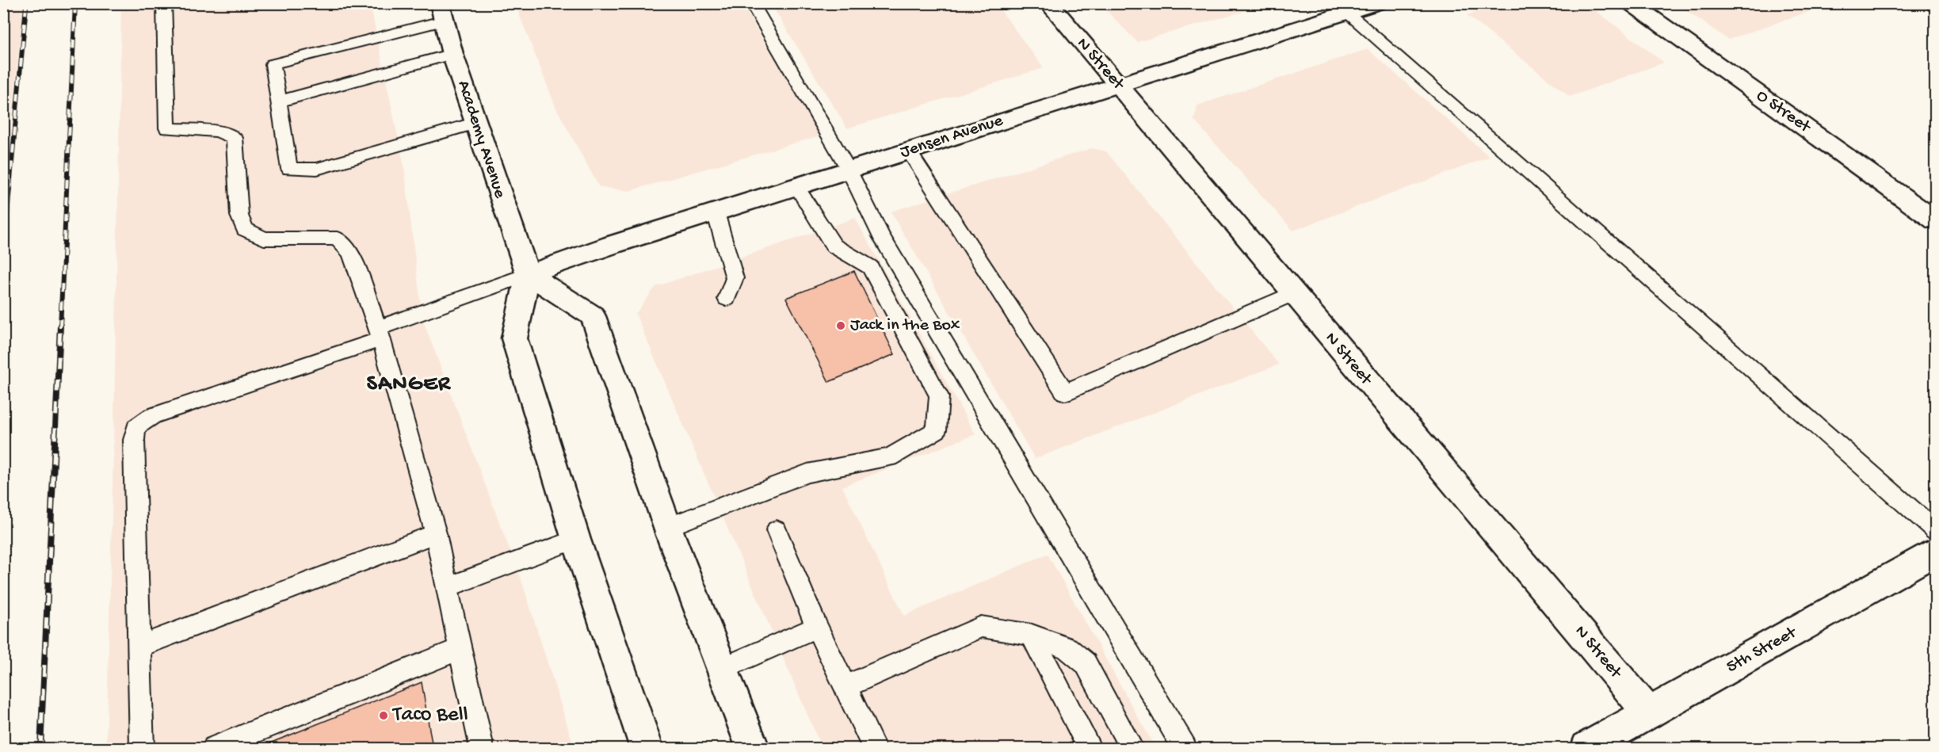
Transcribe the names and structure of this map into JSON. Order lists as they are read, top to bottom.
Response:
{
  "streets": {
    "main road": [
      "N Street",
      "O Street",
      "Jensen Avenue",
      "Academy Avenue",
      "5th Street"
    ]
  },
  "crossings": [
    ["N Street", "Jensen Avenue"],
    ["N Street", "5th Street"],
    ["Jensen Avenue", "Academy Avenue"]
  ],
  "districts": ["SANGER"],
  "places": ["Jack in the Box", "Taco Bell"]
}
